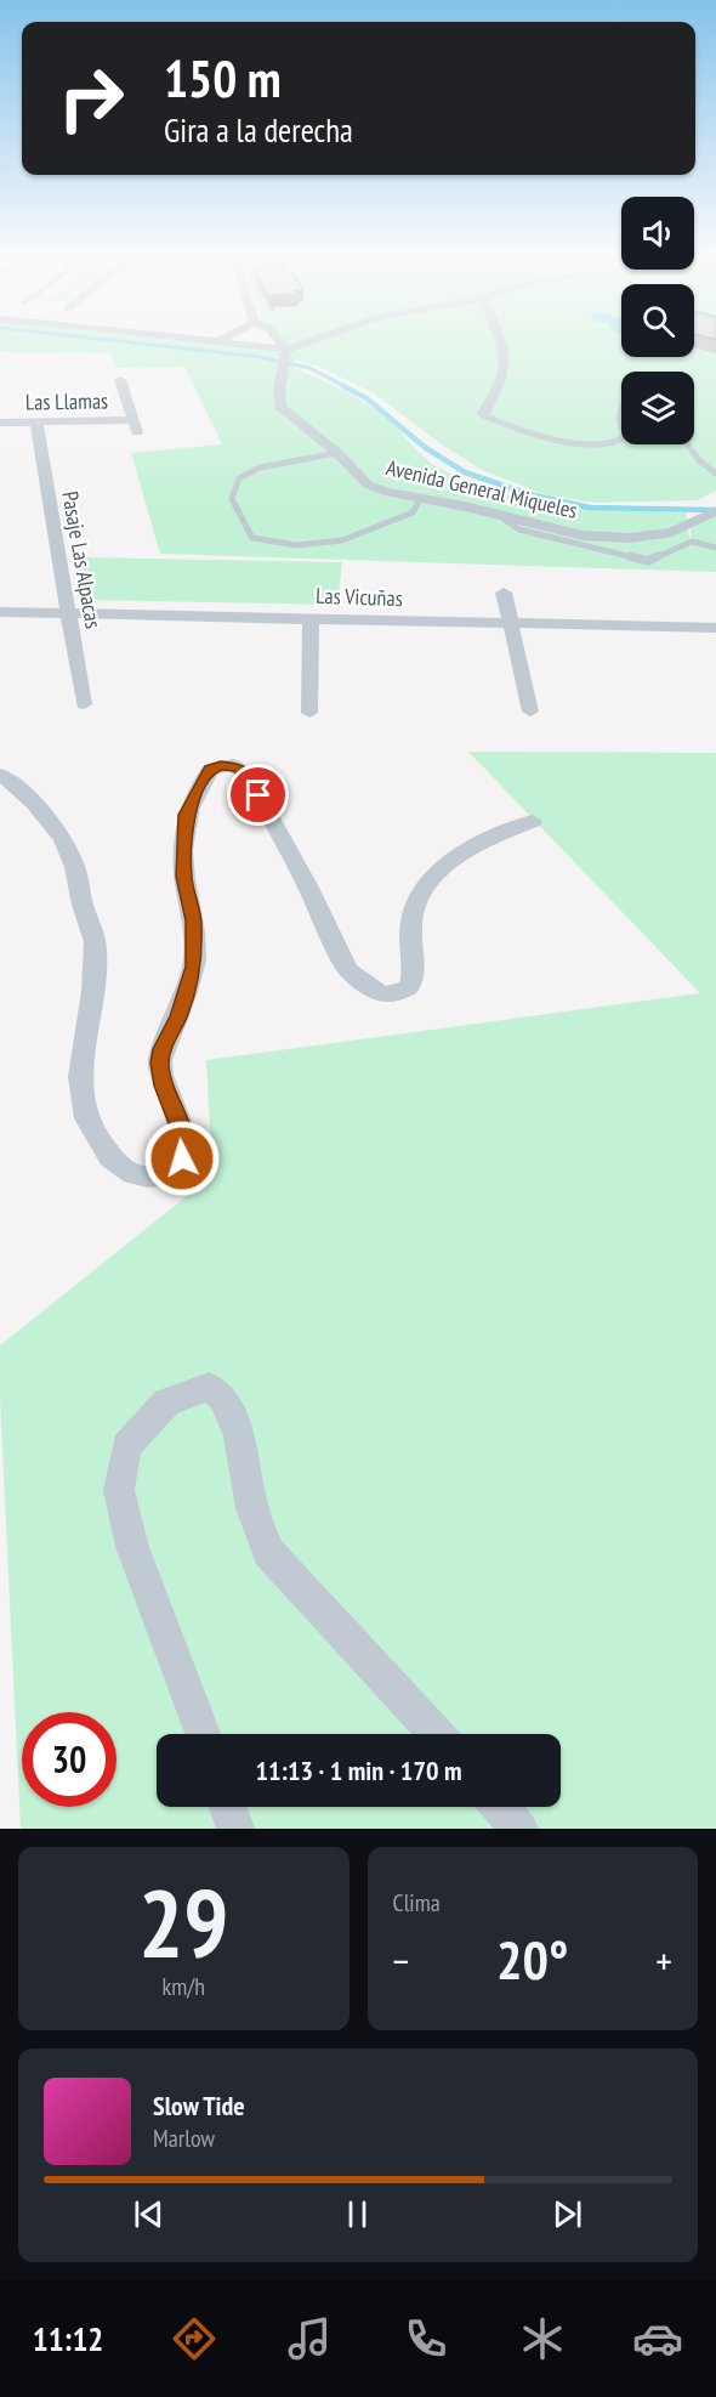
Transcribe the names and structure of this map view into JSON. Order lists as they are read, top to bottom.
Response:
{
  "streets": {
    "street": [
      "Las Llamas",
      "Avenida General Miqueles",
      "Pasaje Las Alpacas",
      "Las Vicuñas"
    ]
  },
  "crossings": [
    ["Las Llamas", "Pasaje Las Alpacas"],
    ["Pasaje Las Alpacas", "Las Vicuñas"]
  ],
  "page": {
    "turn": ["150 m", "Gira a la derecha"],
    "limit": "30",
    "trip": "11:13 · 1 min · 170 m",
    "tile": [
      ["29", "km/h"],
      "Clima"
    ],
    "heat": ["−", "20°", "+"],
    "song": ["Slow Tide", "Marlow"],
    "tabs": "11:12"
  }
}
